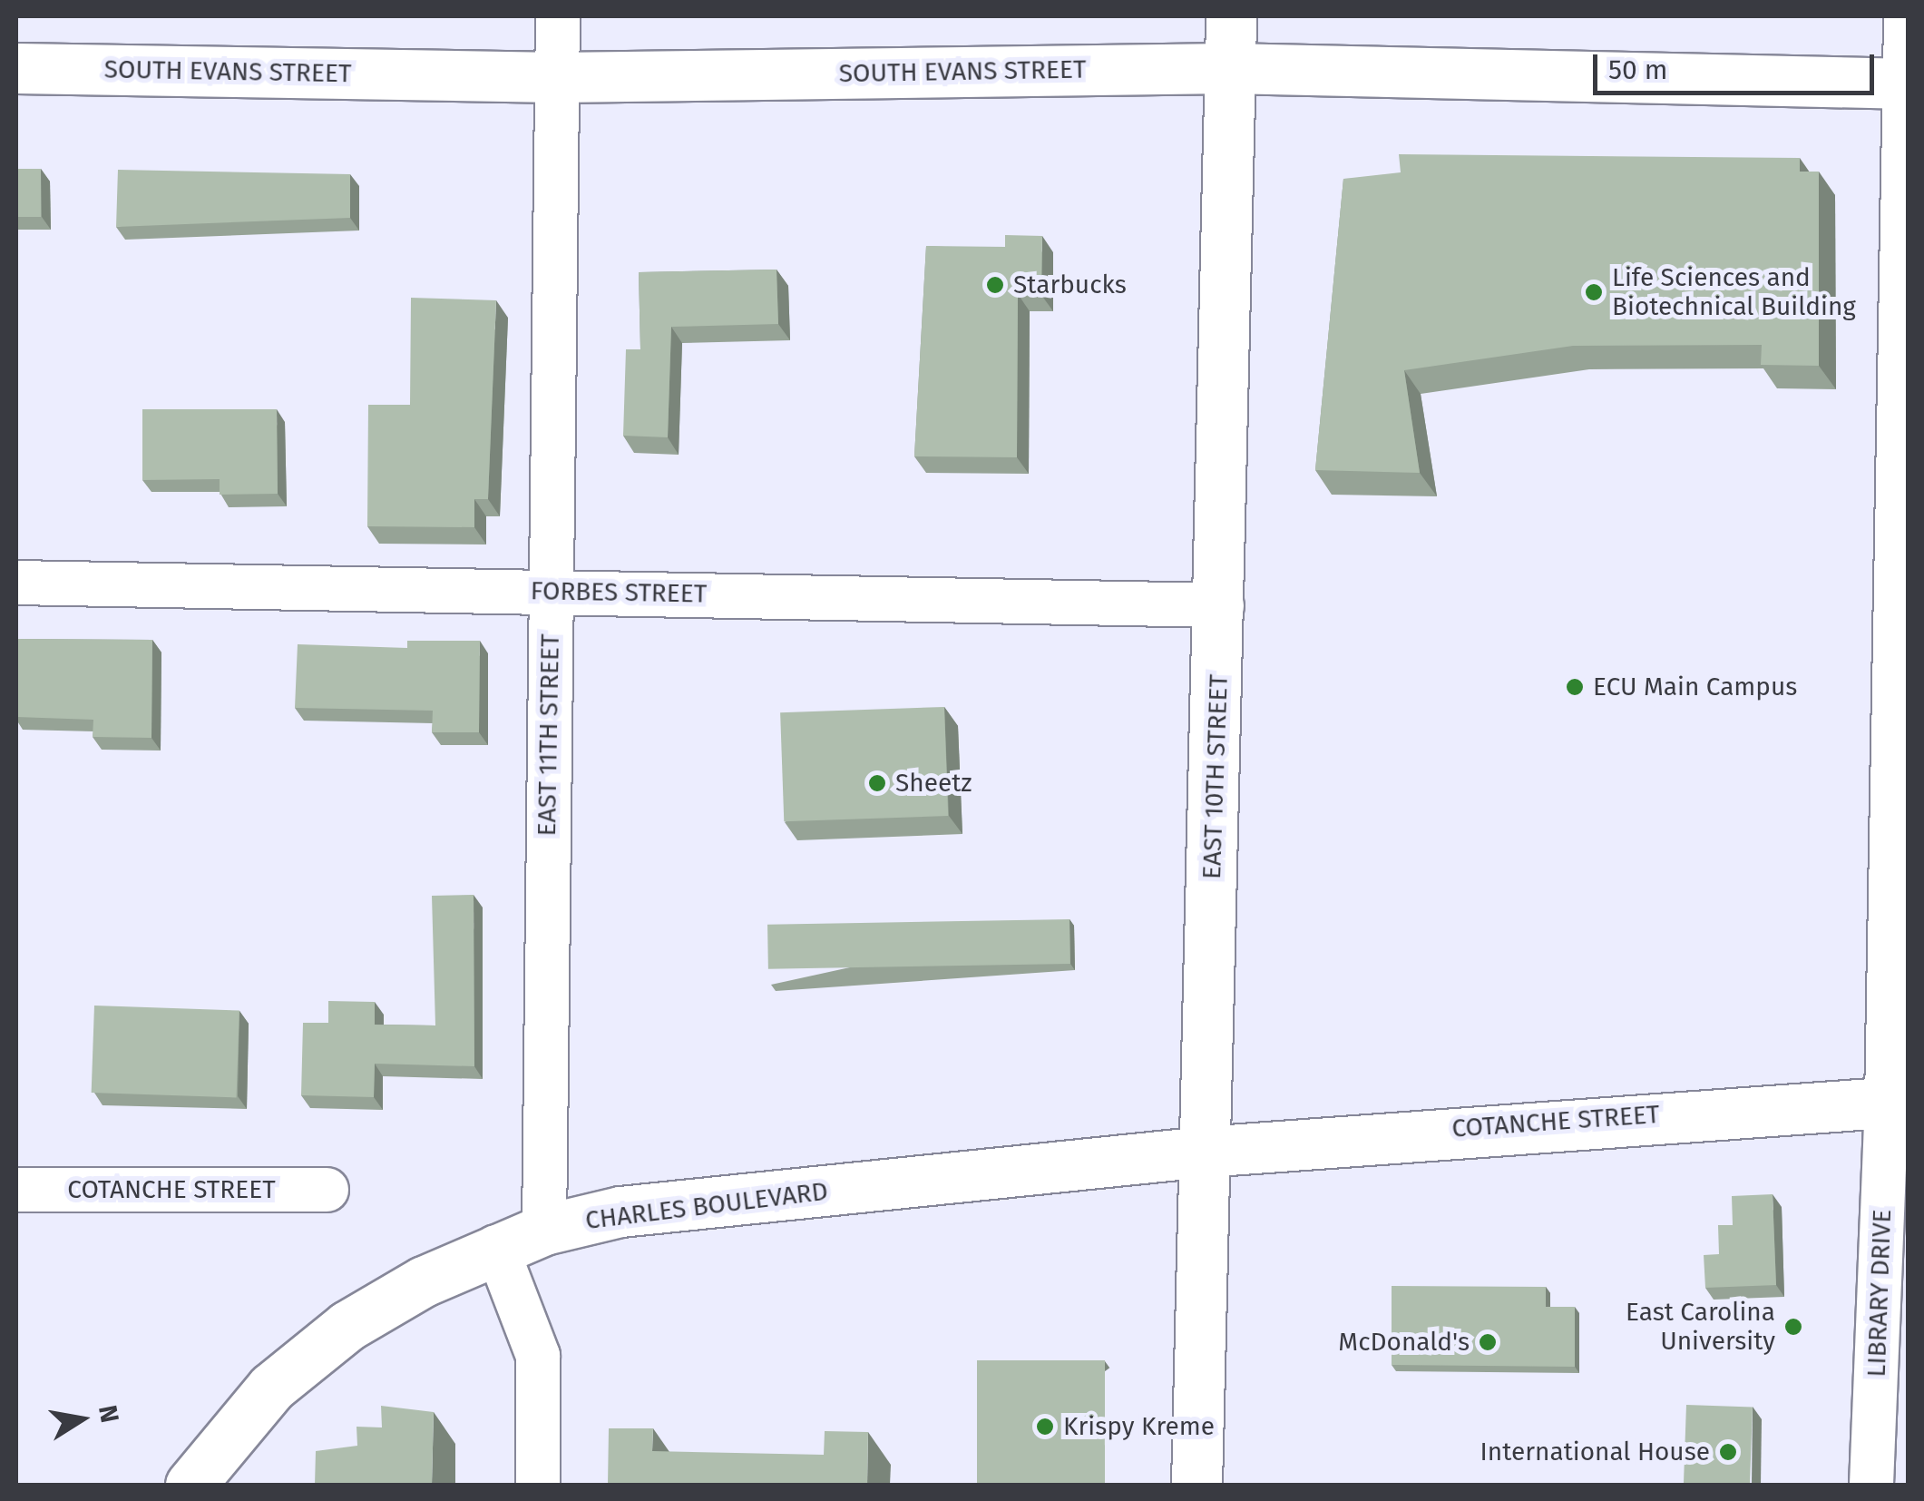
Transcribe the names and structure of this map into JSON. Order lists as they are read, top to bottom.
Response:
{
  "streets": {
    "main road": [
      "SOUTH EVANS STREET",
      "EAST 10TH STREET",
      "COTANCHE STREET",
      "CHARLES BOULEVARD"
    ],
    "street": ["FORBES STREET", "EAST 11TH STREET", "LIBRARY DRIVE"]
  },
  "crossings": [
    ["SOUTH EVANS STREET", "EAST 11TH STREET"],
    ["SOUTH EVANS STREET", "EAST 10TH STREET"],
    ["SOUTH EVANS STREET", "LIBRARY DRIVE"],
    ["FORBES STREET", "EAST 11TH STREET"],
    ["FORBES STREET", "EAST 10TH STREET"],
    ["EAST 11TH STREET", "CHARLES BOULEVARD"],
    ["EAST 10TH STREET", "COTANCHE STREET"],
    ["EAST 10TH STREET", "CHARLES BOULEVARD"],
    ["COTANCHE STREET", "CHARLES BOULEVARD"],
    ["COTANCHE STREET", "LIBRARY DRIVE"]
  ],
  "places": [
    "Starbucks",
    "Life Sciences and Biotechnical Building",
    "ECU Main Campus",
    "Sheetz",
    "East Carolina University",
    "McDonald's",
    "Krispy Kreme",
    "International House"
  ],
  "scale_bar": "50 m",
  "north": "right"
}
